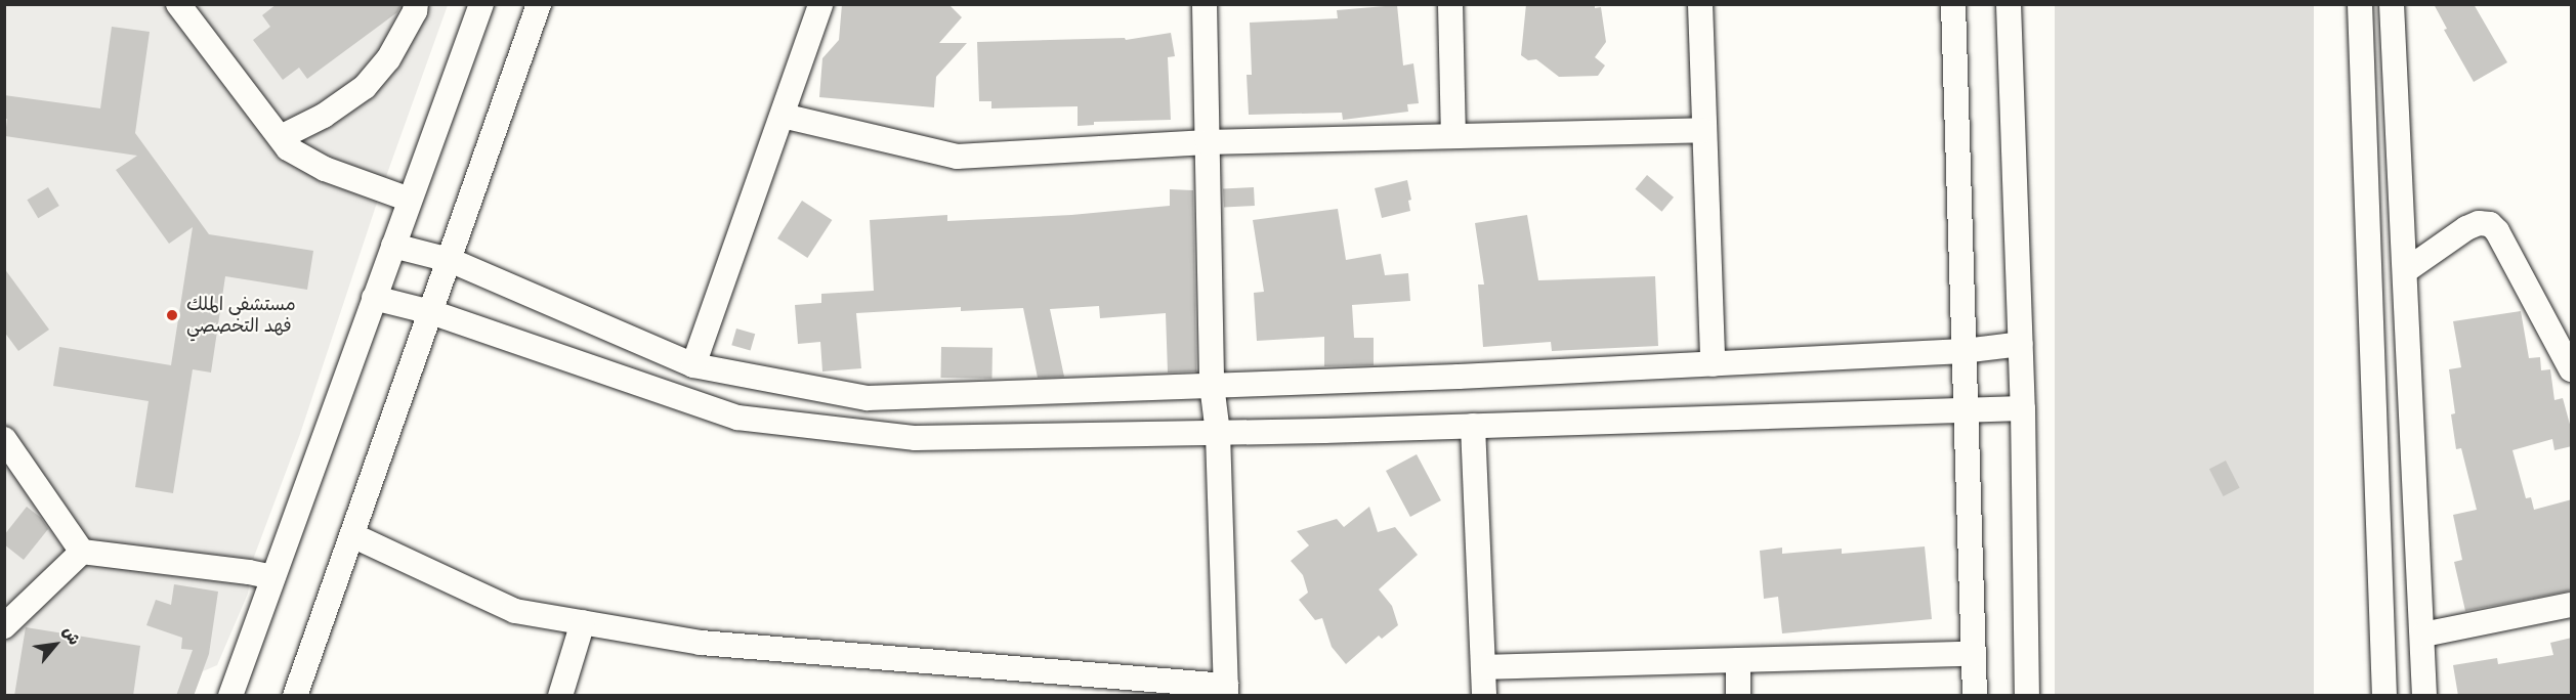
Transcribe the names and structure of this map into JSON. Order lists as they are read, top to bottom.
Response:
{
  "places": ["مستشفى الملك فهد التخصصي"],
  "north": "top right"
}
